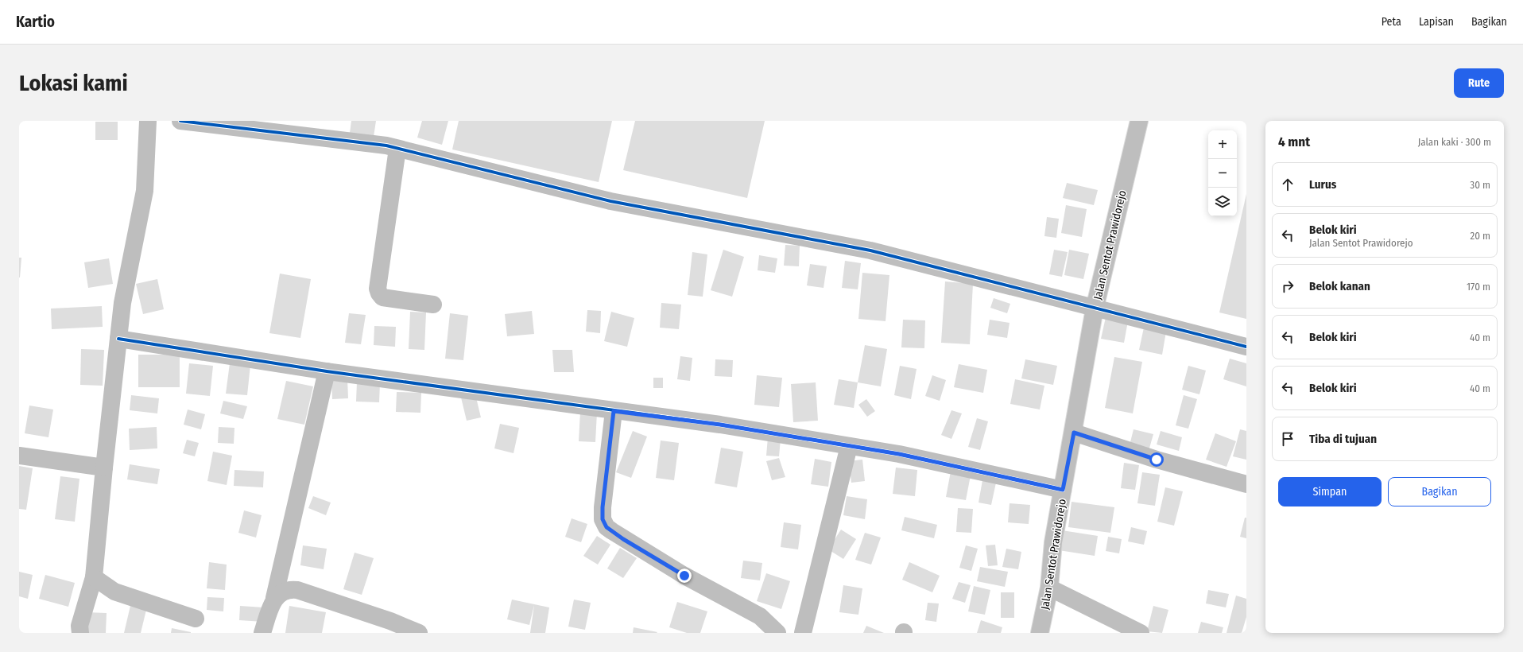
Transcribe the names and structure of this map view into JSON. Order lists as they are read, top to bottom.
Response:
{
  "streets": {
    "street": ["Jalan Sentot Prawidorejo"]
  },
  "page": {
    "header": "Kartio",
    "nav": ["Peta", "Lapisan", "Bagikan"],
    "buttons": [
      "Rute",
      ["Simpan", "Bagikan"]
    ],
    "title": "Lokasi kami",
    "heading": ["4 mnt", "Jalan kaki · 300 m"],
    "map_buttons": ["+", "−"],
    "list": [
      ["Lurus", "30 m"],
      ["Belok kiri", "Jalan Sentot Prawidorejo", "20 m"],
      ["Belok kanan", "170 m"],
      ["Belok kiri", "40 m"],
      ["Belok kiri", "40 m"],
      "Tiba di tujuan"
    ]
  }
}
